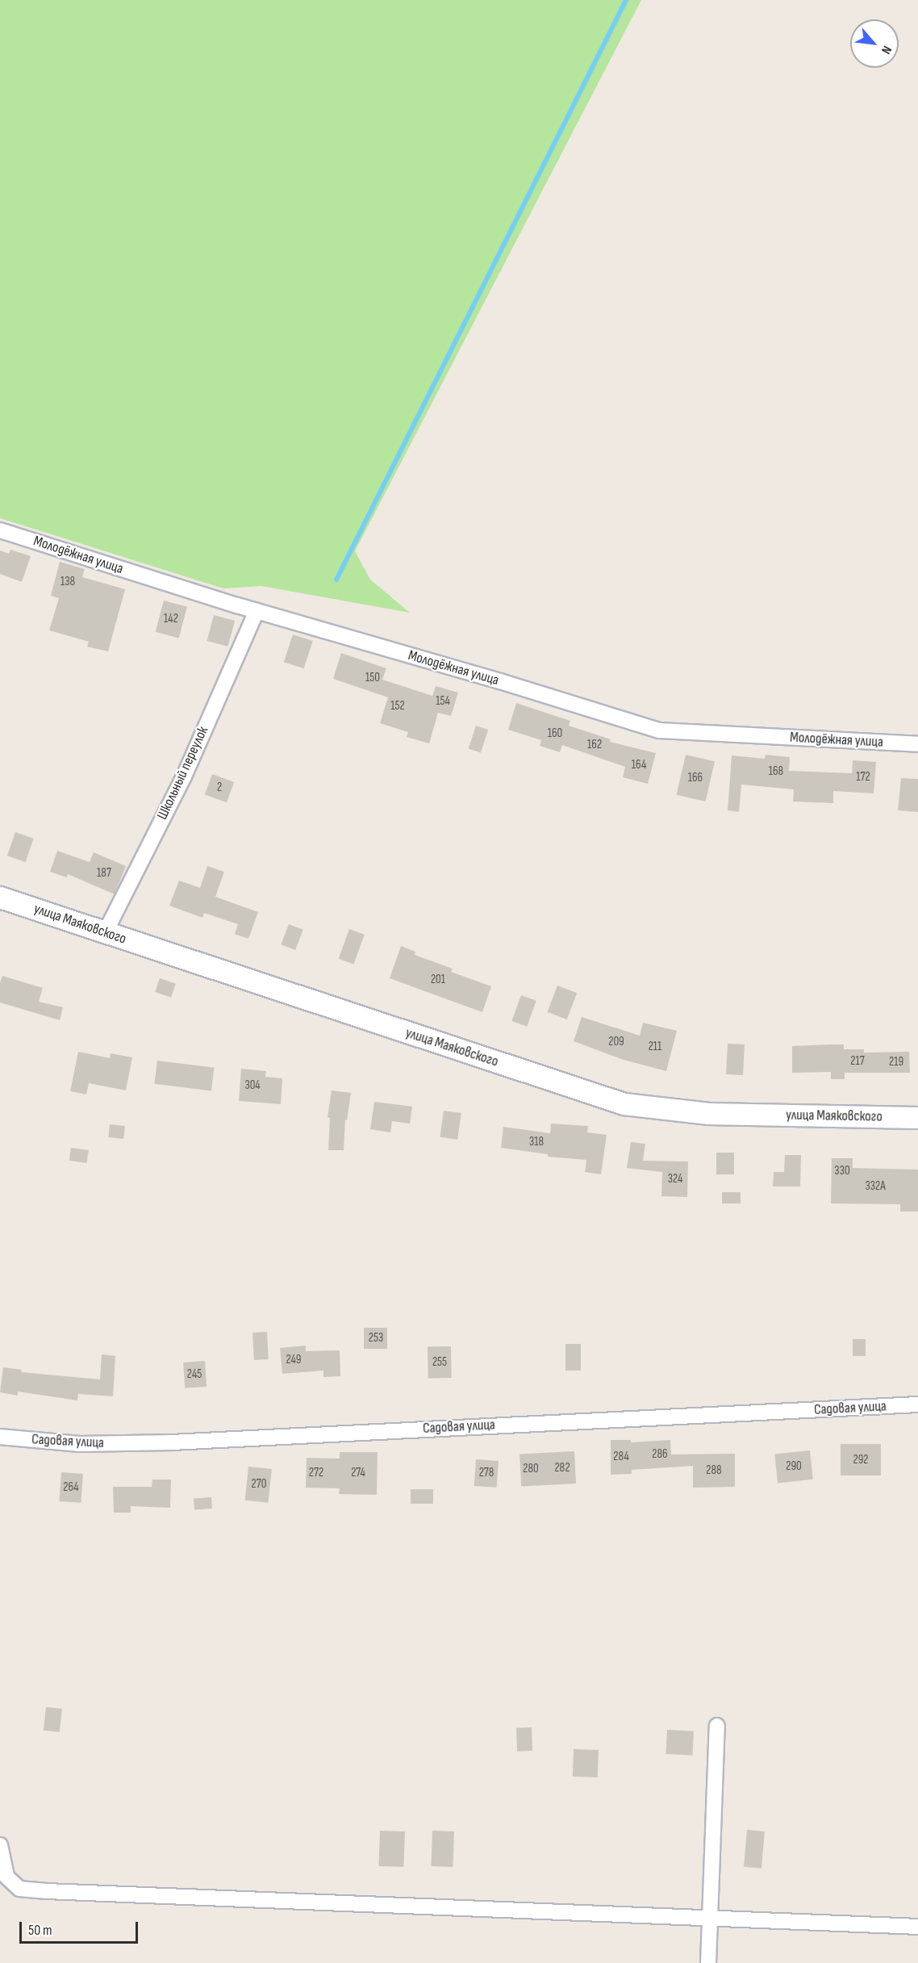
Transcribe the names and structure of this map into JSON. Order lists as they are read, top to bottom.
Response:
{
  "streets": {
    "street": [
      "Молодёжная улица",
      "Школьный переулок",
      "улица Маяковского",
      "Садовая улица"
    ]
  },
  "crossings": [
    ["Молодёжная улица", "Школьный переулок"],
    ["Школьный переулок", "улица Маяковского"]
  ],
  "house_numbers": [
    "138",
    "142",
    "150",
    "154",
    "152",
    "160",
    "162",
    "164",
    "168",
    "172",
    "166",
    "2",
    "187",
    "201",
    "209",
    "211",
    "217",
    "219",
    "304",
    "318",
    "330",
    "324",
    "332А",
    "253",
    "249",
    "255",
    "245",
    "286",
    "284",
    "292",
    "290",
    "282",
    "280",
    "288",
    "272",
    "274",
    "278",
    "270",
    "264"
  ],
  "scale_bar": "50 m",
  "north": "bottom right"
}
